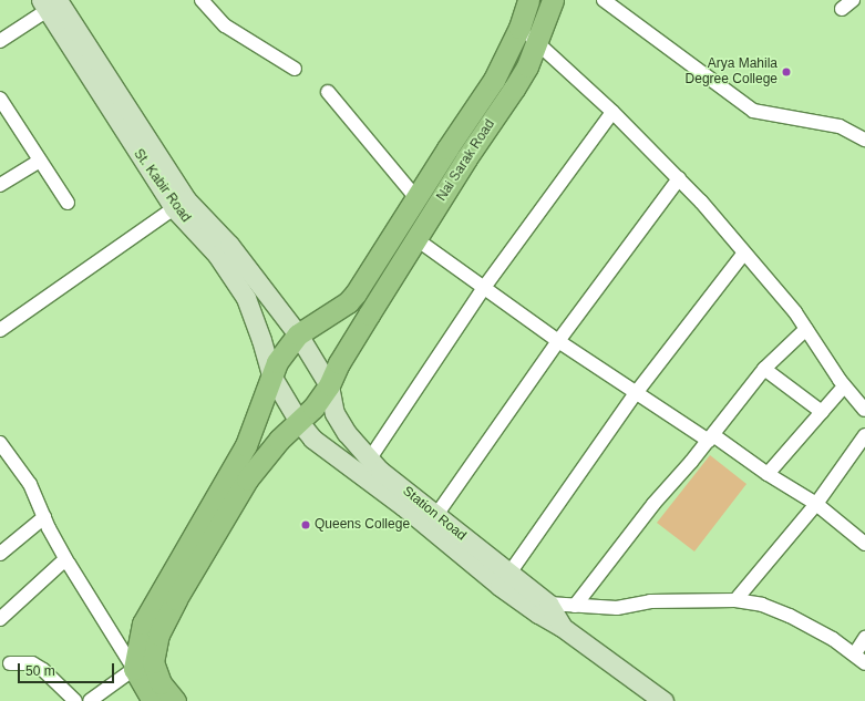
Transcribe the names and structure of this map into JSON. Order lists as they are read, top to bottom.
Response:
{
  "streets": {
    "main road": ["Nai Sarak Road"],
    "street": ["St. Kabir Road", "Station Road"]
  },
  "crossings": [
    ["Nai Sarak Road", "St. Kabir Road"],
    ["Nai Sarak Road", "Station Road"],
    ["St. Kabir Road", "Station Road"]
  ],
  "places": ["Arya Mahila Degree College", "Queens College"],
  "scale_bar": "50 m"
}
